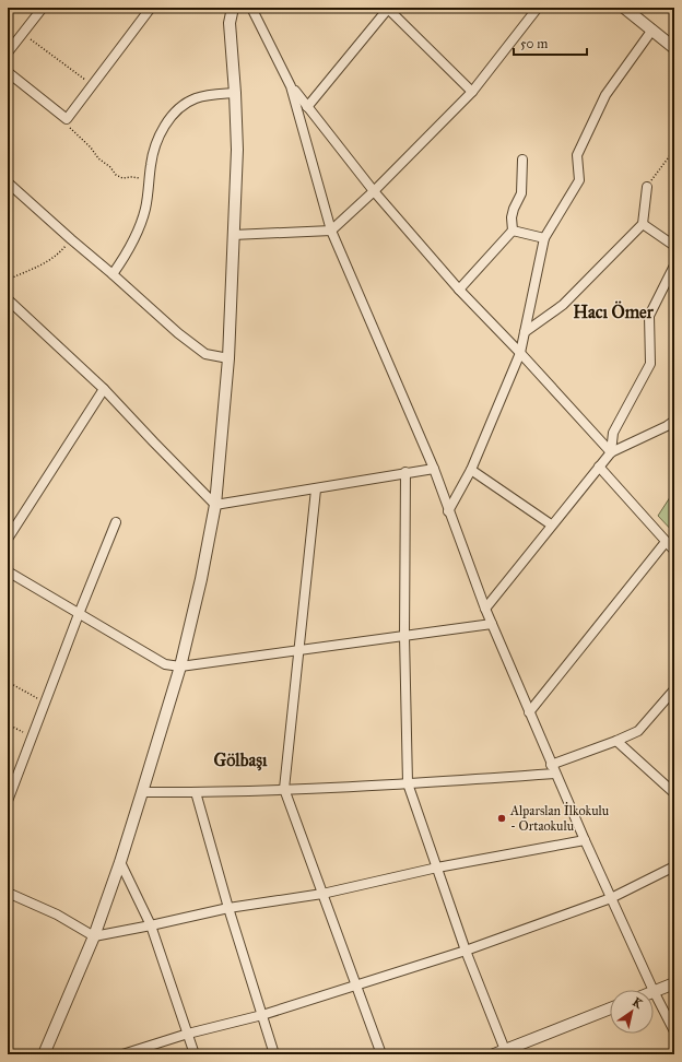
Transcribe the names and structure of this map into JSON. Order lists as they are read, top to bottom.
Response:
{
  "districts": ["Hacı Ömer", "Gölbaşı"],
  "places": ["Alparslan İlkokulu - Ortaokulu"],
  "scale_bar": "50 m",
  "north": "top right"
}
